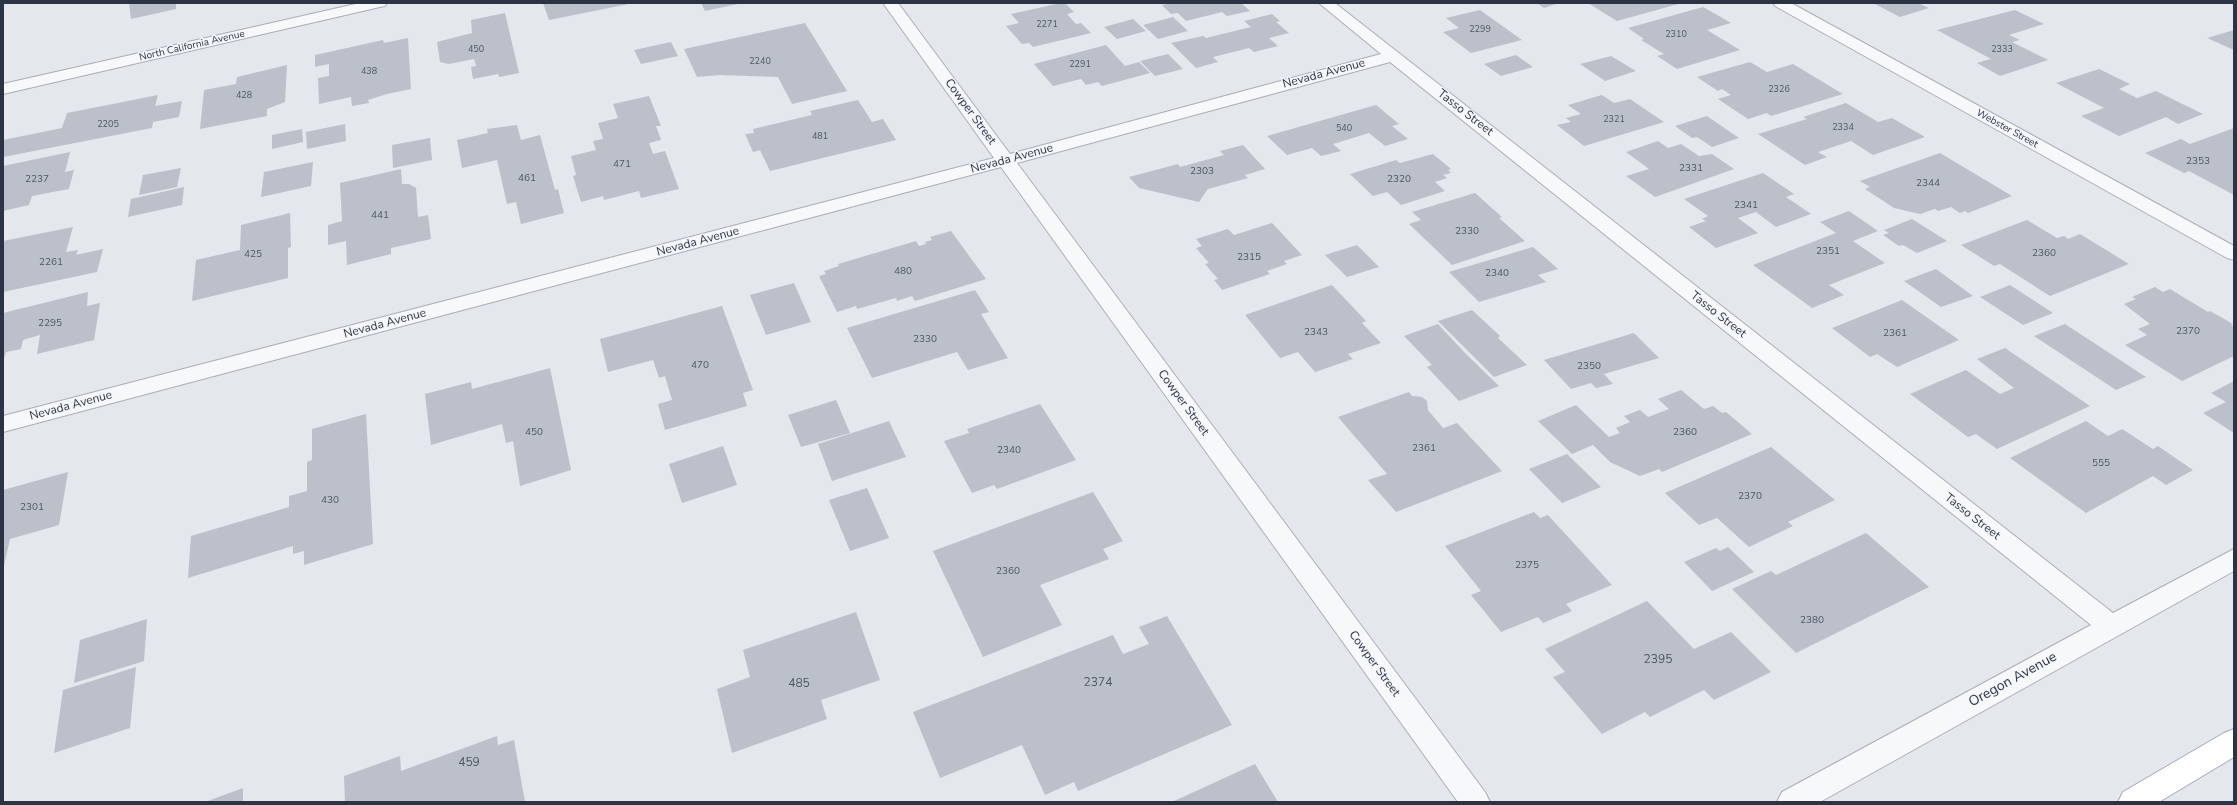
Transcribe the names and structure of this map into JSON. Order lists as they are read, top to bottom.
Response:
{
  "streets": {
    "street": [
      "North California Avenue",
      "Nevada Avenue",
      "Cowper Street",
      "Tasso Street",
      "Webster Street",
      "Oregon Avenue"
    ]
  },
  "crossings": [
    ["Nevada Avenue", "Cowper Street"],
    ["Nevada Avenue", "Tasso Street"],
    ["Tasso Street", "Oregon Avenue"]
  ],
  "house_numbers": [
    "2271",
    "2299",
    "2310",
    "450",
    "2333",
    "2240",
    "2291",
    "438",
    "2326",
    "428",
    "2321",
    "2205",
    "2334",
    "540",
    "481",
    "2353",
    "471",
    "2331",
    "2303",
    "461",
    "2237",
    "2320",
    "2344",
    "2341",
    "441",
    "2330",
    "2351",
    "2360",
    "425",
    "2315",
    "2261",
    "480",
    "2340",
    "2295",
    "2370",
    "2343",
    "2361",
    "2330",
    "470",
    "2350",
    "450",
    "2360",
    "2361",
    "2340",
    "555",
    "2370",
    "430",
    "2301",
    "2375",
    "2360",
    "2380",
    "2395",
    "2374",
    "485",
    "459"
  ]
}
